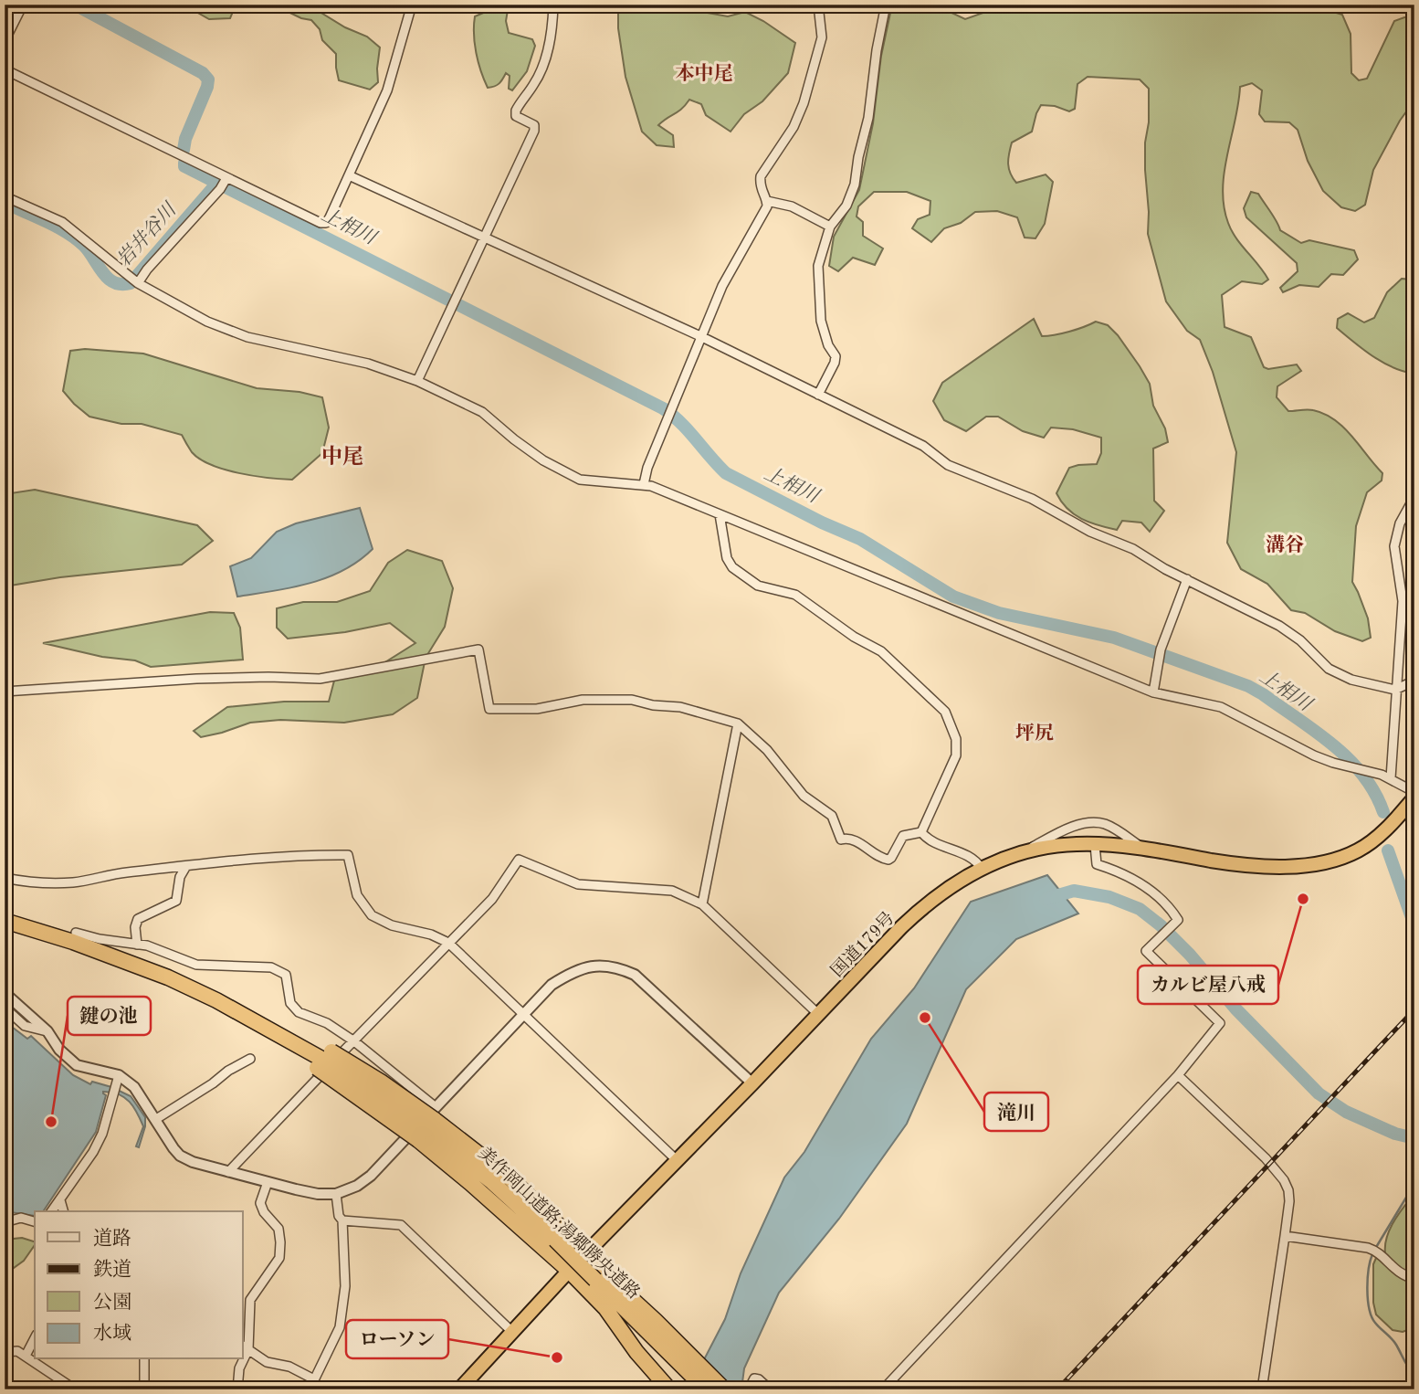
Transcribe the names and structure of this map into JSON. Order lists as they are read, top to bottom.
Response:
{
  "streets": {
    "highway": ["国道179号", "美作岡山道路;湯郷勝央道路"]
  },
  "districts": [
    "本中尾",
    "中尾",
    "溝谷",
    "坪尻"
  ],
  "water": ["上相川", "岩井谷川"],
  "places": [
    "カルビ屋八戒",
    "滝川",
    "鍵の池",
    "ローソン"
  ],
  "legend": [
    "道路",
    "鉄道",
    "公園",
    "水域"
  ]
}
